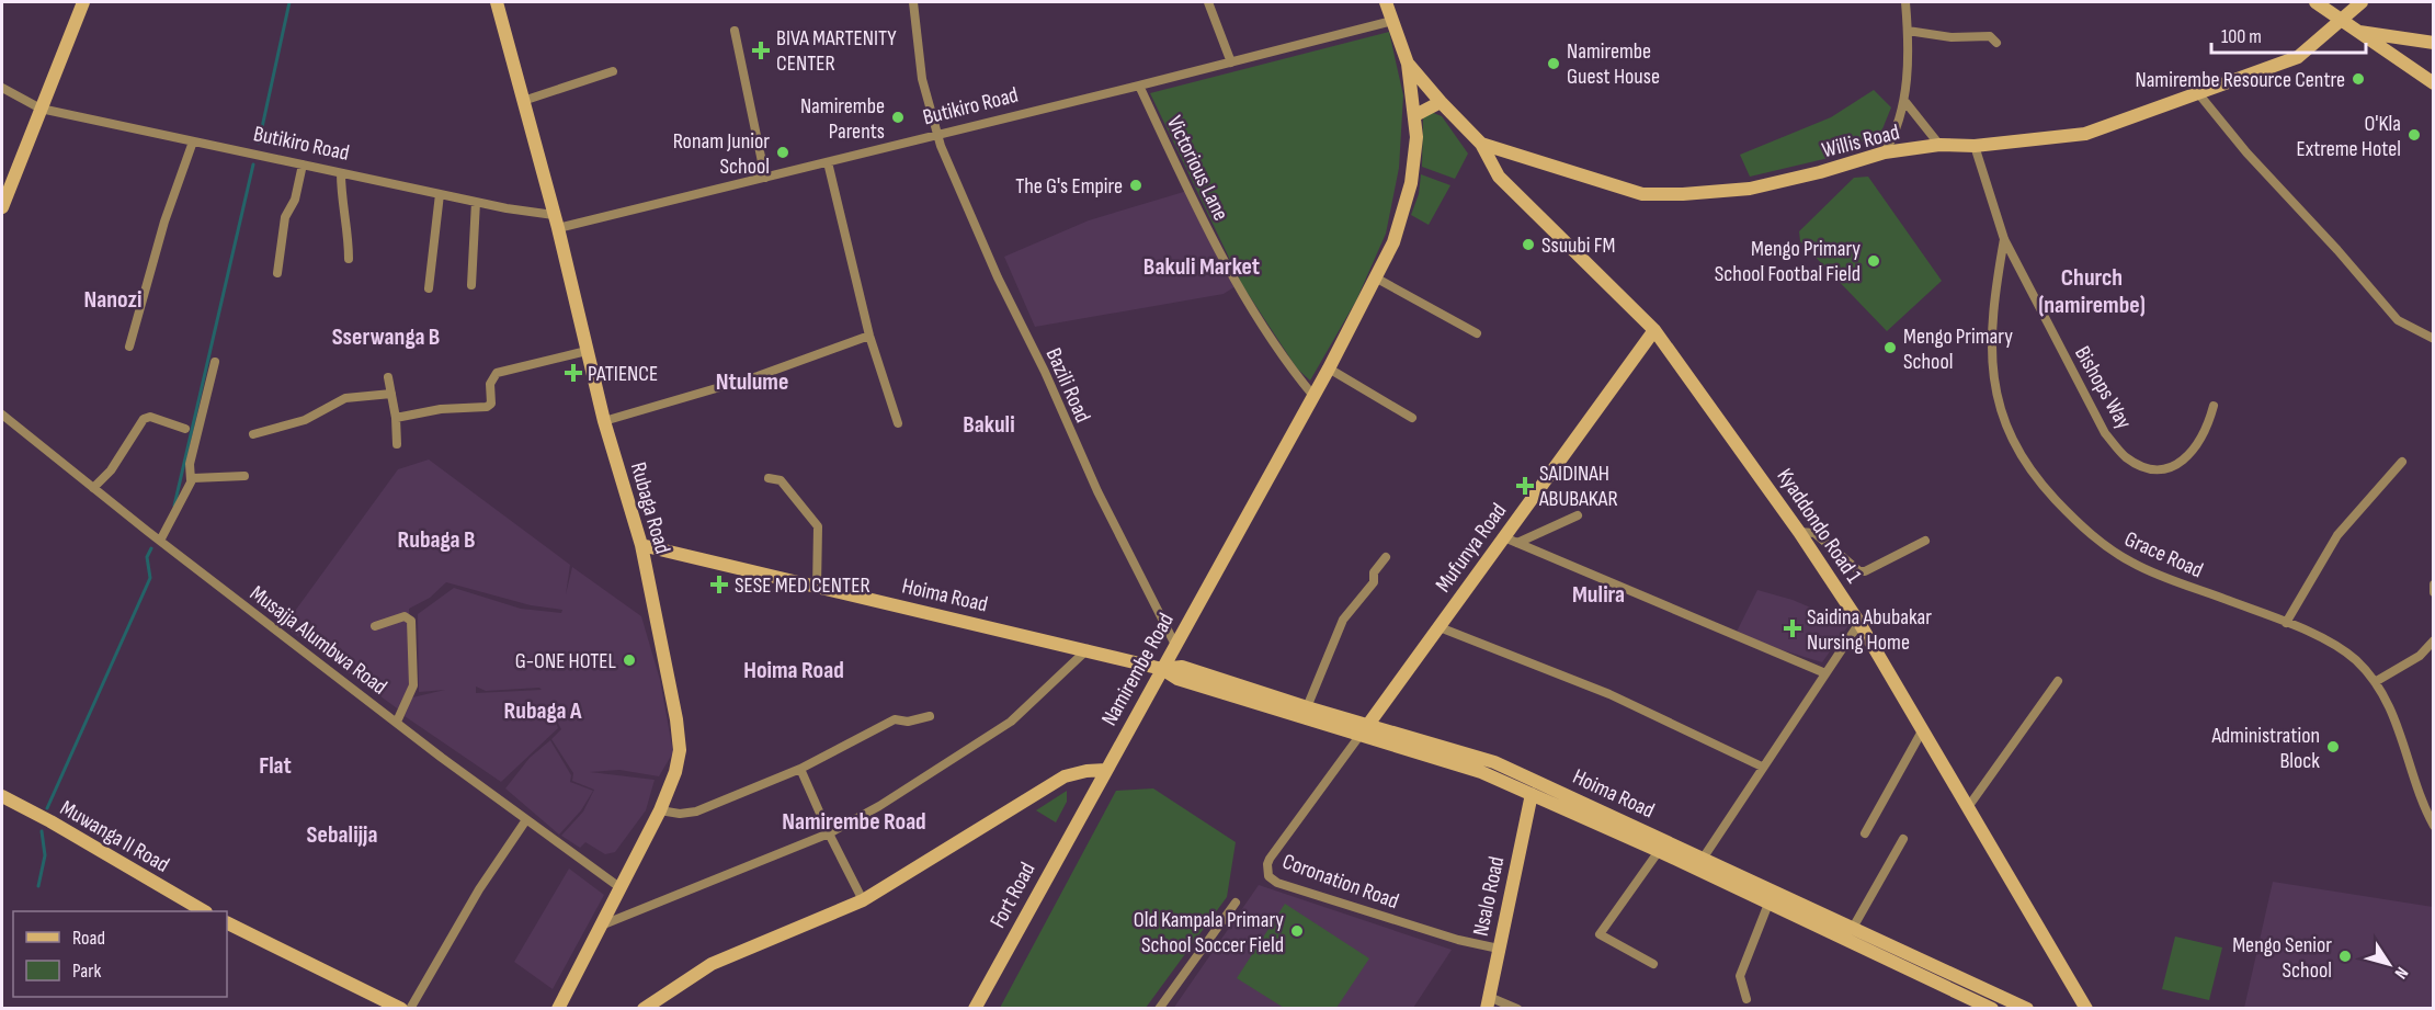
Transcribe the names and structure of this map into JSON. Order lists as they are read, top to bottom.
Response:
{
  "streets": {
    "main road": [
      "Willis Road",
      "Rubaga Road",
      "Kyaddondo Road 1",
      "Mufunya Road",
      "Hoima Road",
      "Namirembe Road",
      "Muwanga II Road",
      "Fort Road",
      "Nsalo Road"
    ],
    "street": [
      "Butikiro Road",
      "Victorious Lane",
      "Bazili Road",
      "Bishops Way",
      "Grace Road",
      "Musajja Alumbwa Road",
      "Coronation Road"
    ]
  },
  "crossings": [
    ["Butikiro Road", "Victorious Lane"],
    ["Butikiro Road", "Bazili Road"],
    ["Butikiro Road", "Rubaga Road"],
    ["Willis Road", "Bishops Way"],
    ["Willis Road", "Kyaddondo Road 1"],
    ["Willis Road", "Namirembe Road"],
    ["Victorious Lane", "Namirembe Road"],
    ["Bazili Road", "Namirembe Road"],
    ["Bishops Way", "Grace Road"],
    ["Rubaga Road", "Hoima Road"],
    ["Rubaga Road", "Musajja Alumbwa Road"],
    ["Kyaddondo Road 1", "Mufunya Road"],
    ["Mufunya Road", "Hoima Road"],
    ["Mufunya Road", "Coronation Road"],
    ["Hoima Road", "Namirembe Road"],
    ["Hoima Road", "Coronation Road"],
    ["Hoima Road", "Nsalo Road"],
    ["Namirembe Road", "Fort Road"],
    ["Coronation Road", "Nsalo Road"]
  ],
  "districts": [
    "Bakuli Market",
    "Church (namirembe)",
    "Nanozi",
    "Sserwanga B",
    "Ntulume",
    "Bakuli",
    "Rubaga B",
    "Mulira",
    "Hoima Road",
    "Rubaga A",
    "Flat",
    "Namirembe Road",
    "Sebalijja"
  ],
  "places": {
    "health": [
      "BIVA MARTENITY CENTER",
      "PATIENCE",
      "SAIDINAH ABUBAKAR",
      "SESE MED CENTER",
      "Saidina Abubakar Nursing Home"
    ],
    "other": [
      "Namirembe Guest House",
      "Namirembe Resource Centre",
      "Namirembe Parents",
      "O'Kla Extreme Hotel",
      "Ronam Junior School",
      "The G's Empire",
      "Ssuubi FM",
      "Mengo Primary School Footbal Field",
      "Mengo Primary School",
      "G-ONE HOTEL",
      "Administration Block",
      "Old Kampala Primary School Soccer Field",
      "Mengo Senior School"
    ]
  },
  "legend": ["Road", "Park"],
  "scale_bar": "100 m",
  "north": "bottom right"
}
